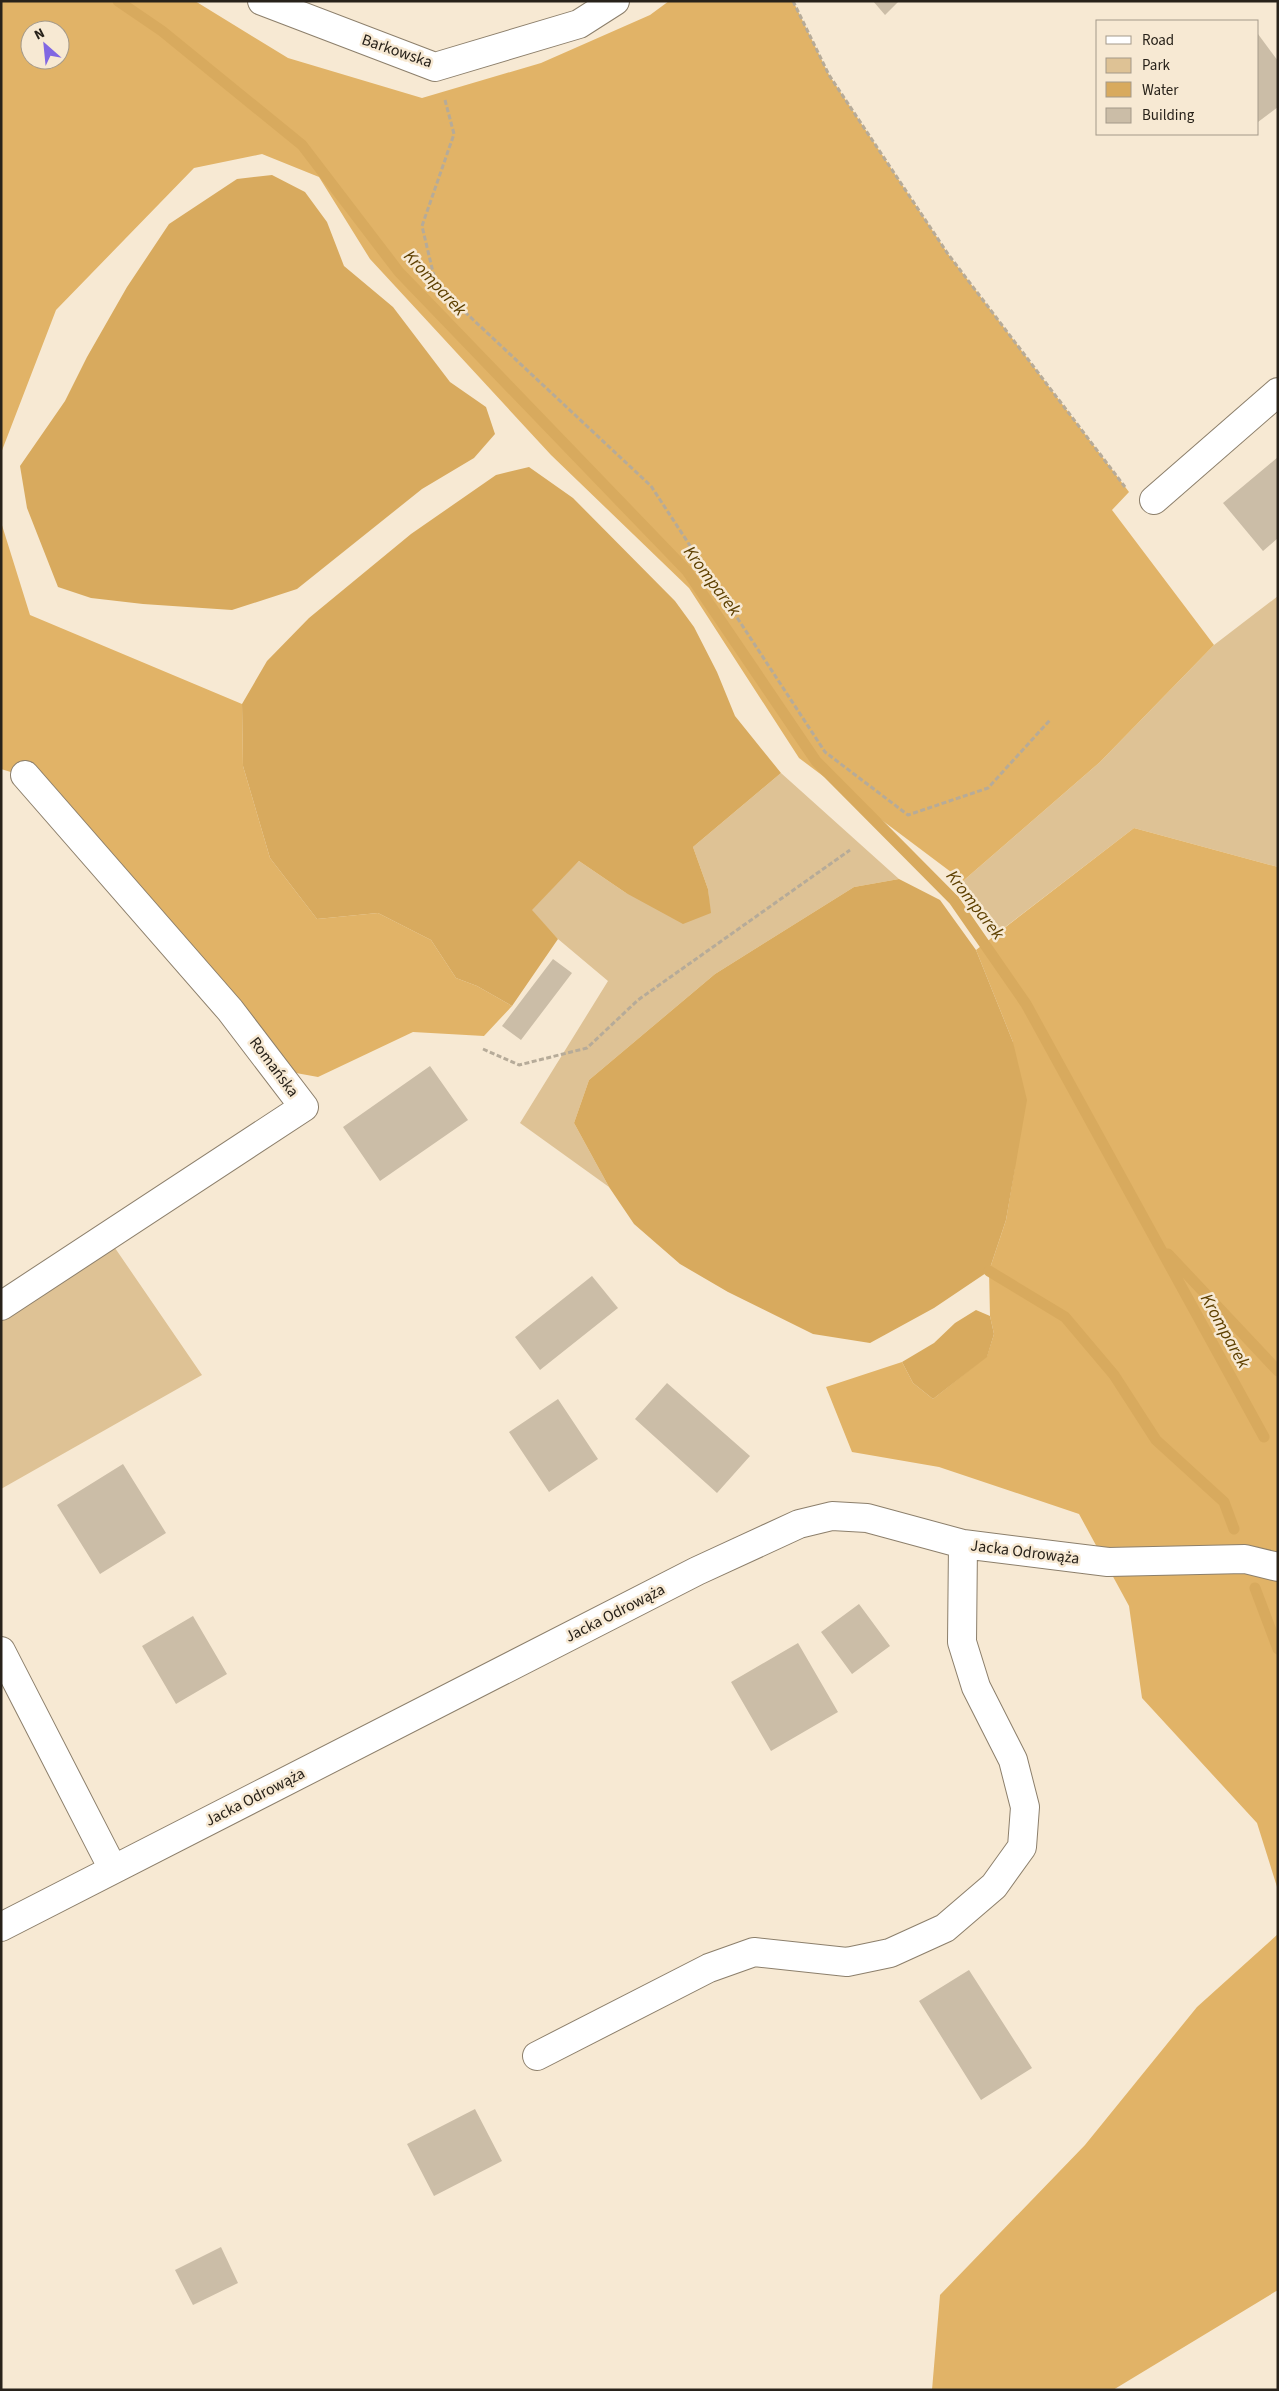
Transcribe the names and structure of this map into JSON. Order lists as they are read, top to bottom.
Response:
{
  "streets": {
    "street": ["Barkowska", "Romańska", "Jacka Odrowąża"]
  },
  "water": ["Kromparek"],
  "legend": [
    "Road",
    "Park",
    "Water",
    "Building"
  ],
  "north": "top left"
}
